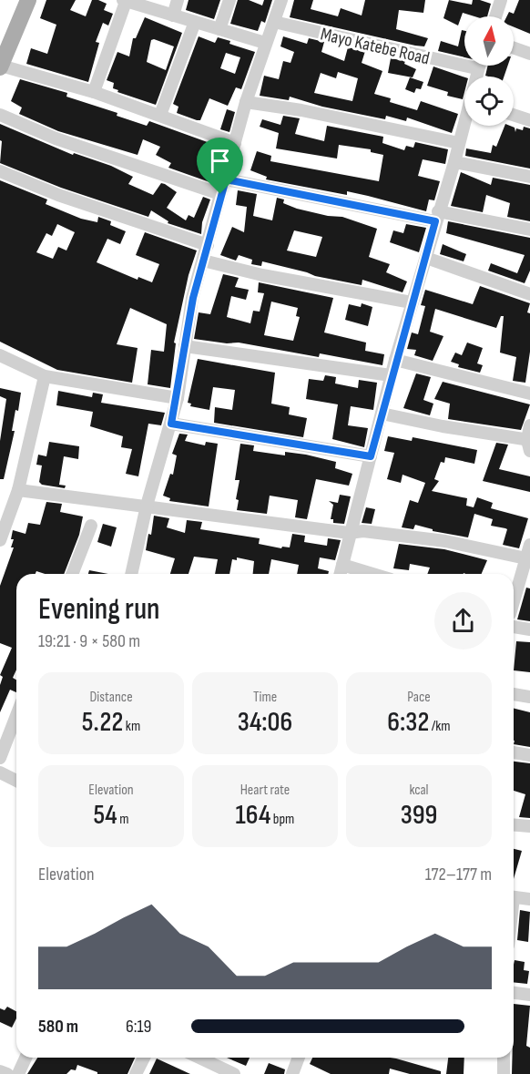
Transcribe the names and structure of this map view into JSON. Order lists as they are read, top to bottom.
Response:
{
  "streets": {
    "street": ["Mayo Katebe Road"]
  },
  "north": "top",
  "page": {
    "heading": ["Evening run", "19:21 · 9 × 580 m"],
    "stats": [
      ["Distance", "5.22 km"],
      ["Time", "34:06"],
      ["Pace", "6:32 /km"],
      ["Elevation", "54 m"],
      ["Heart rate", "164 bpm"],
      ["kcal", "399"]
    ],
    "chart": ["Elevation", "172–177 m"],
    "list": [
      {
        "name": "580 m",
        "note": "6:19"
      }
    ]
  }
}
